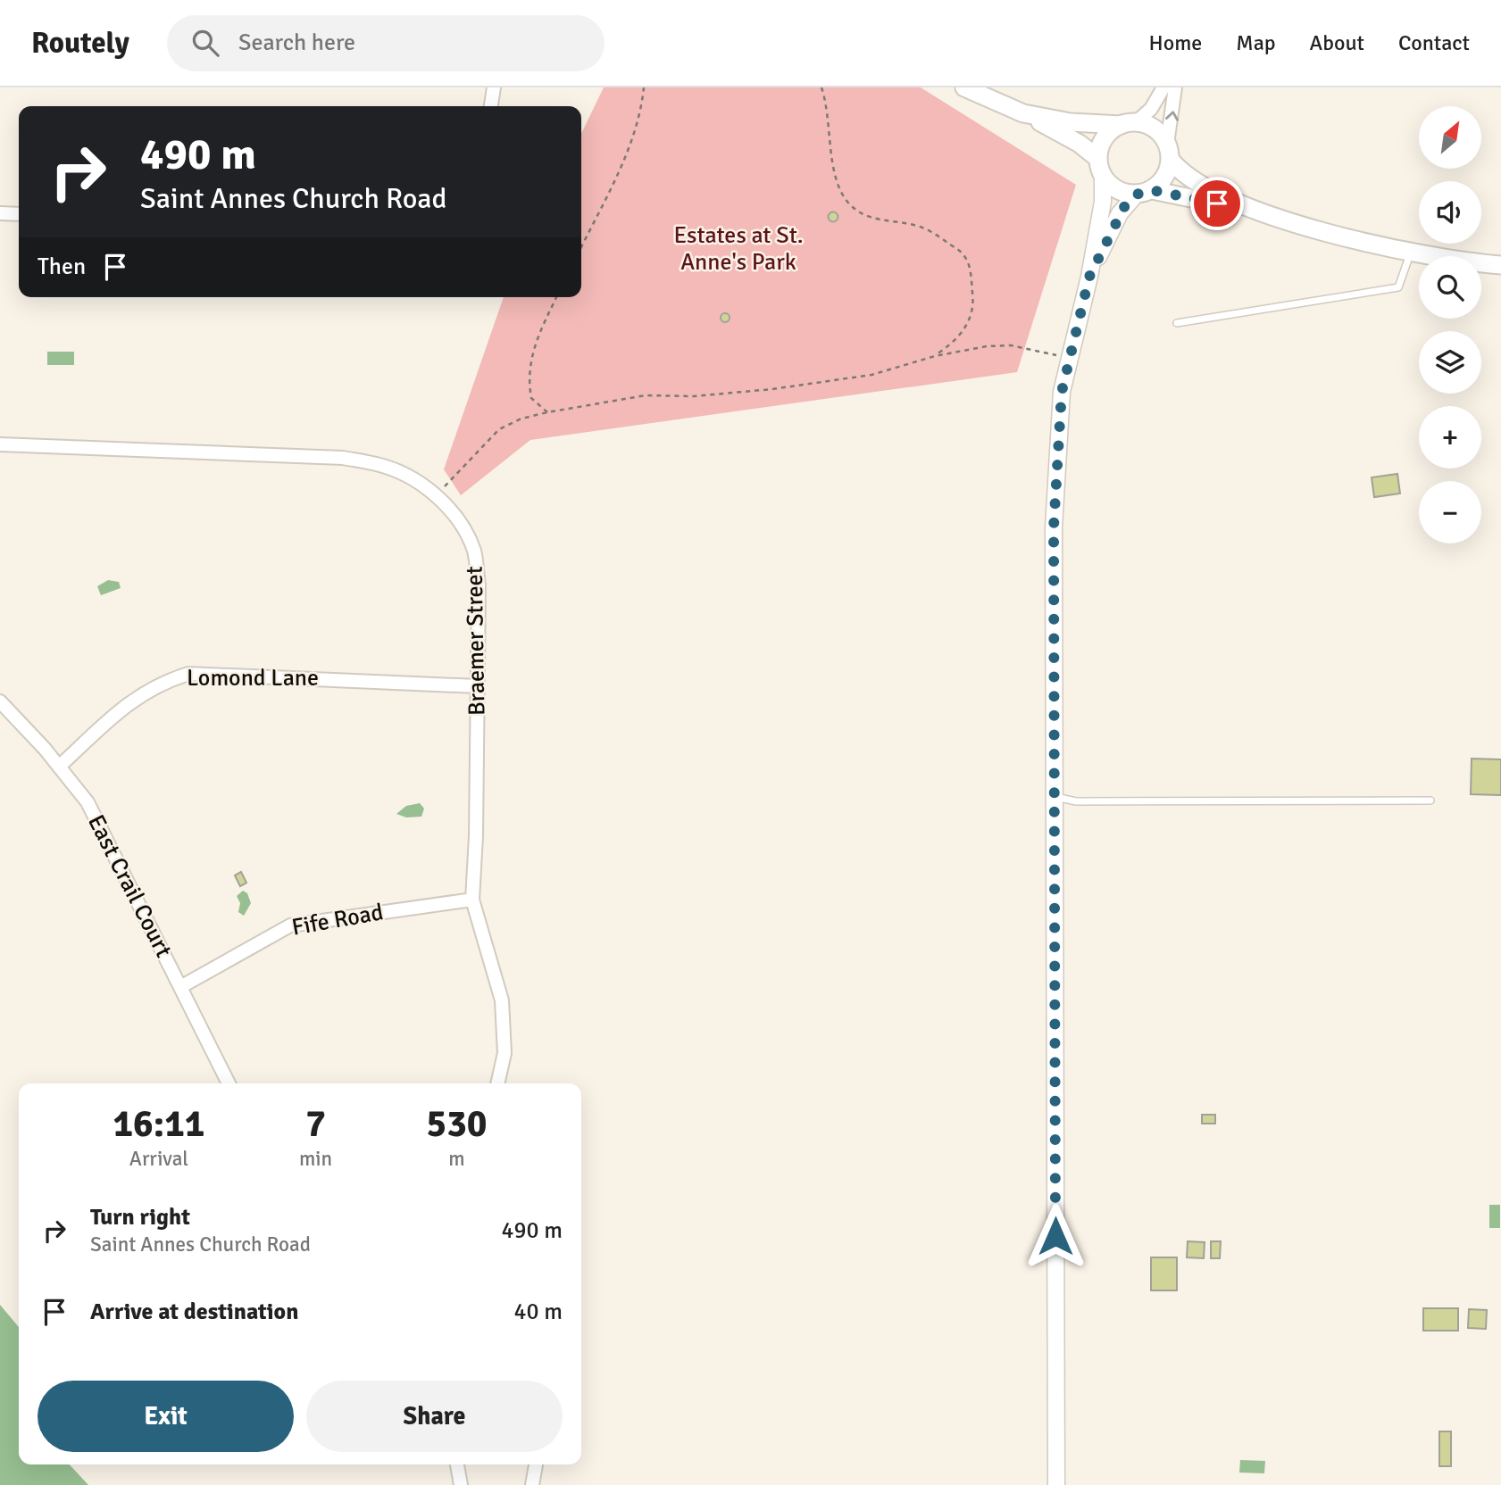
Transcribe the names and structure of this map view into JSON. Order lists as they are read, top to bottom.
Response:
{
  "streets": {
    "street": [
      "Braemer Street",
      "Lomond Lane",
      "East Crail Court",
      "Fife Road"
    ]
  },
  "crossings": [
    ["Braemer Street", "Lomond Lane"],
    ["Braemer Street", "Fife Road"],
    ["Lomond Lane", "East Crail Court"],
    ["East Crail Court", "Fife Road"]
  ],
  "parks": ["Estates at St. Anne's Park"],
  "north": "top right",
  "page": {
    "header": "Routely",
    "search": "Search here",
    "nav": [
      "Home",
      "Map",
      "About",
      "Contact"
    ],
    "map_buttons": ["+", "−"],
    "turn": ["490 m", "Saint Annes Church Road"],
    "then": "Then",
    "eta": [
      "16:11",
      "Arrival",
      "7",
      "min",
      "530",
      "m"
    ],
    "list": [
      {
        "name": "Turn right",
        "note": "Saint Annes Church Road",
        "value": "490 m"
      },
      {
        "name": "Arrive at destination",
        "value": "40 m"
      }
    ],
    "buttons": ["Exit", "Share"]
  }
}
